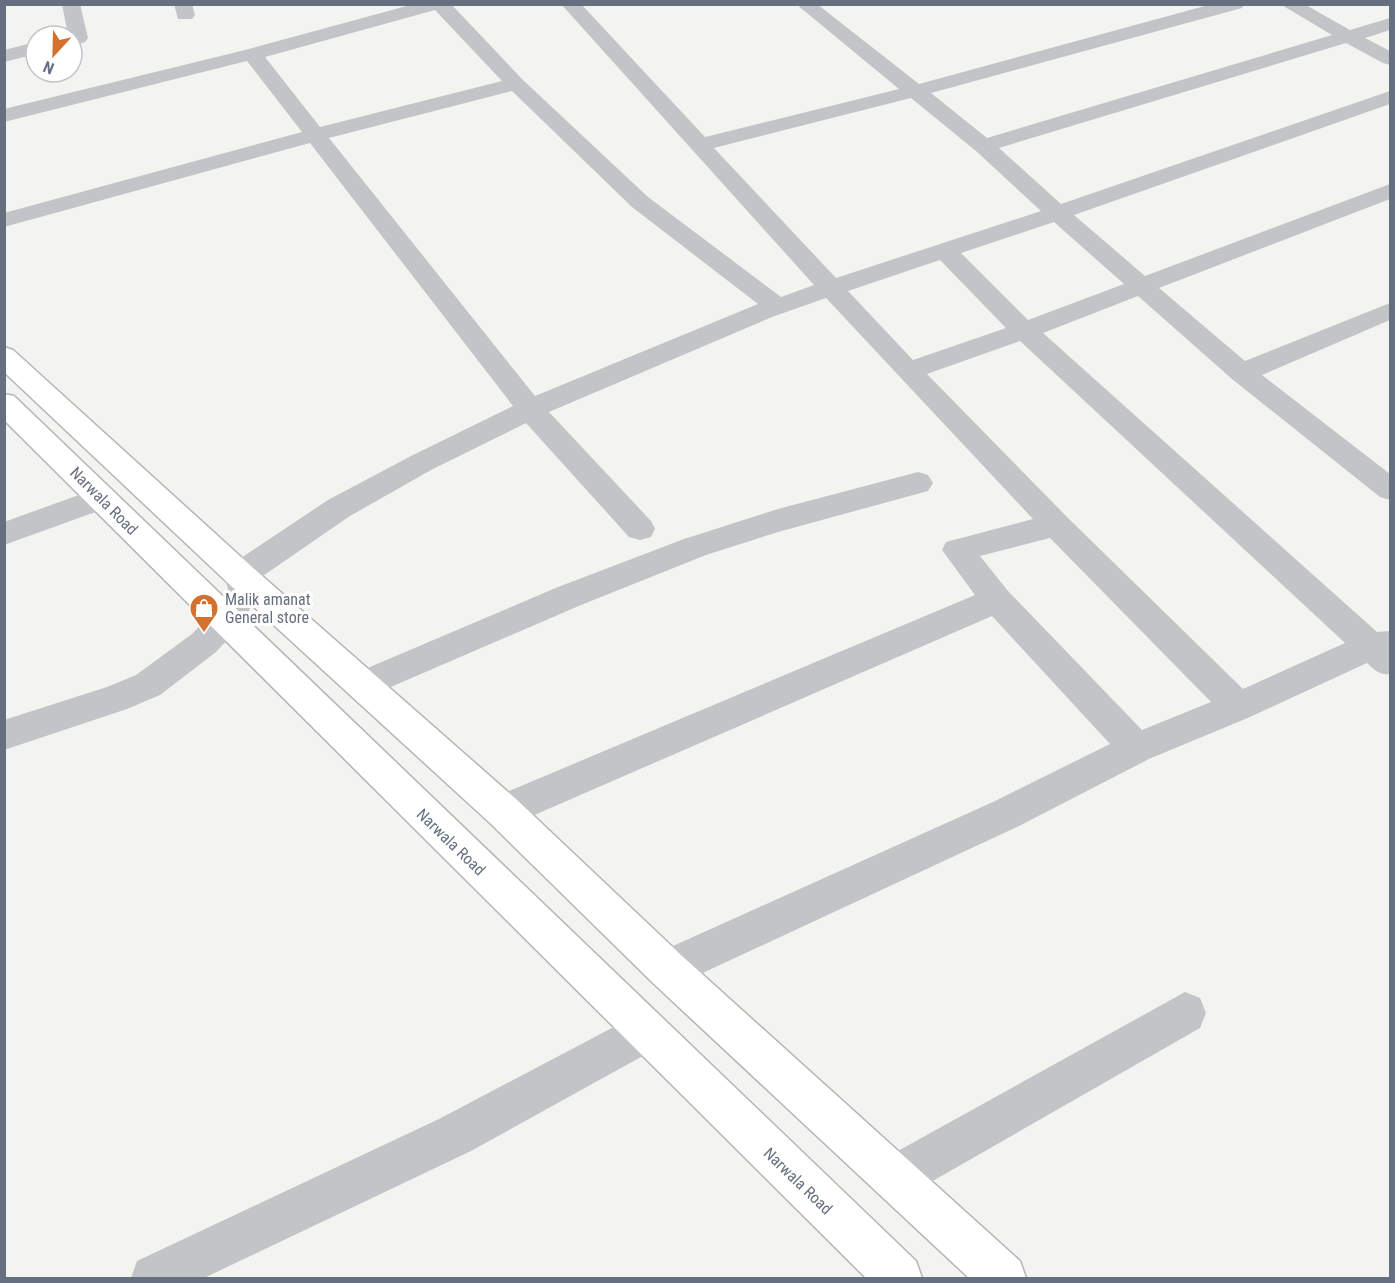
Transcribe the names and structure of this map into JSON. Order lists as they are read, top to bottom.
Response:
{
  "streets": {
    "main road": ["Narwala Road"]
  },
  "places": {
    "shop": ["Malik amanat General store"]
  },
  "north": "bottom"
}
